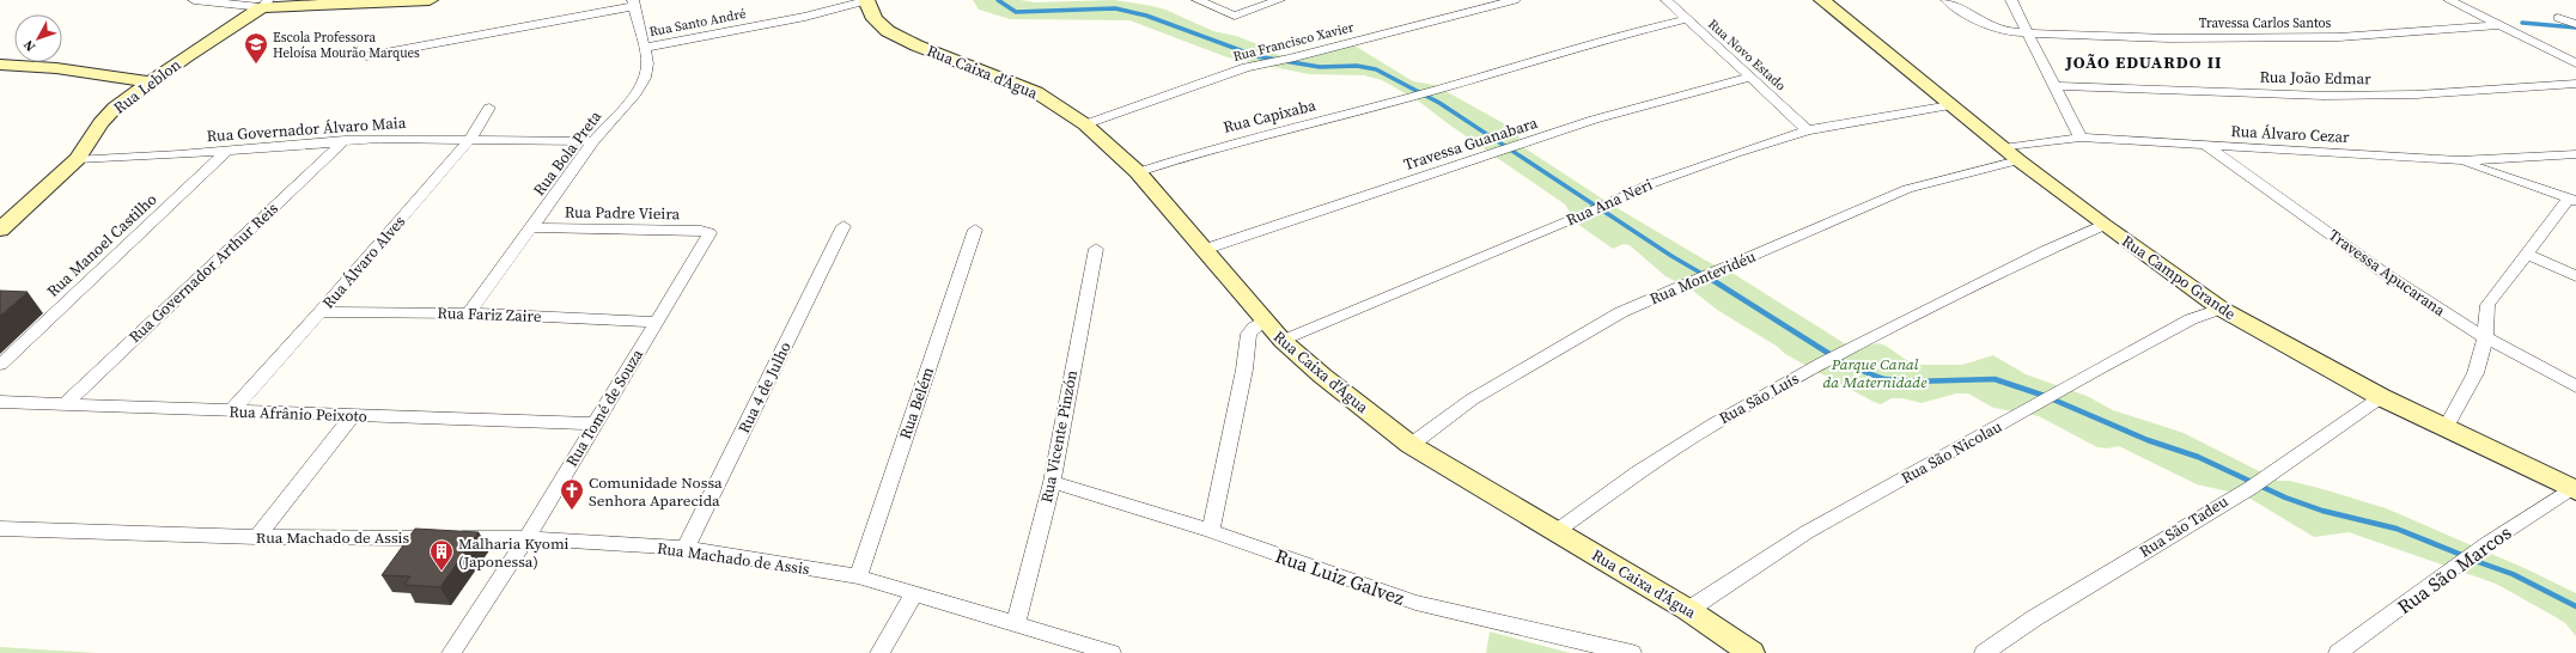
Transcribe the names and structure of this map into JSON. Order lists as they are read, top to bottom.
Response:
{
  "streets": {
    "street": [
      "Rua Santo André",
      "Travessa Carlos Santos",
      "Rua Francisco Xavier",
      "Rua Novo Estado",
      "Rua Caixa d'Água",
      "Rua João Edmar",
      "Rua Leblon",
      "Rua Capixaba",
      "Rua Governador Álvaro Maia",
      "Rua Álvaro Cezar",
      "Travessa Guanabara",
      "Rua Bola Preta",
      "Rua Ana Neri",
      "Rua Padre Vieira",
      "Rua Manoel Castilho",
      "Rua Álvaro Alves",
      "Rua Governador Arthur Reis",
      "Travessa Apucarana",
      "Rua Montevidéu",
      "Rua Campo Grande",
      "Rua Fariz Zaire",
      "Rua 4 de Julho",
      "Rua São Luís",
      "Rua Belém",
      "Rua Tomé de Souza",
      "Rua Afrânio Peixoto",
      "Rua Vicente Pinzón",
      "Rua São Nicolau",
      "Rua São Tadeu",
      "Rua Machado de Assis",
      "Rua São Marcos",
      "Rua Luiz Galvez"
    ]
  },
  "crossings": [
    ["Rua Santo André", "Rua Caixa d'Água"],
    ["Rua Santo André", "Rua Bola Preta"],
    ["Rua Francisco Xavier", "Rua Caixa d'Água"],
    ["Rua Novo Estado", "Rua Capixaba"],
    ["Rua Novo Estado", "Travessa Guanabara"],
    ["Rua Novo Estado", "Rua Ana Neri"],
    ["Rua Caixa d'Água", "Rua Capixaba"],
    ["Rua Caixa d'Água", "Travessa Guanabara"],
    ["Rua Caixa d'Água", "Rua Ana Neri"],
    ["Rua Caixa d'Água", "Rua Montevidéu"],
    ["Rua Caixa d'Água", "Rua São Luís"],
    ["Rua Caixa d'Água", "Rua São Nicolau"],
    ["Rua Leblon", "Rua Governador Álvaro Maia"],
    ["Rua Governador Álvaro Maia", "Rua Bola Preta"],
    ["Rua Governador Álvaro Maia", "Rua Manoel Castilho"],
    ["Rua Governador Álvaro Maia", "Rua Álvaro Alves"],
    ["Rua Governador Álvaro Maia", "Rua Governador Arthur Reis"],
    ["Rua Álvaro Cezar", "Travessa Apucarana"],
    ["Rua Álvaro Cezar", "Rua Montevidéu"],
    ["Rua Álvaro Cezar", "Rua Campo Grande"],
    ["Rua Bola Preta", "Rua Padre Vieira"],
    ["Rua Bola Preta", "Rua Fariz Zaire"],
    ["Rua Ana Neri", "Rua Campo Grande"],
    ["Rua Padre Vieira", "Rua Tomé de Souza"],
    ["Rua Álvaro Alves", "Rua Fariz Zaire"],
    ["Rua Álvaro Alves", "Rua Afrânio Peixoto"],
    ["Rua Governador Arthur Reis", "Rua Afrânio Peixoto"],
    ["Rua Montevidéu", "Rua Campo Grande"],
    ["Rua Campo Grande", "Rua São Luís"],
    ["Rua Campo Grande", "Rua São Nicolau"],
    ["Rua Campo Grande", "Rua São Tadeu"],
    ["Rua Campo Grande", "Rua São Marcos"],
    ["Rua Fariz Zaire", "Rua Tomé de Souza"],
    ["Rua 4 de Julho", "Rua Machado de Assis"],
    ["Rua Belém", "Rua Machado de Assis"],
    ["Rua Tomé de Souza", "Rua Afrânio Peixoto"],
    ["Rua Tomé de Souza", "Rua Machado de Assis"],
    ["Rua Vicente Pinzón", "Rua Machado de Assis"],
    ["Rua Vicente Pinzón", "Rua Luiz Galvez"]
  ],
  "districts": ["JOÃO EDUARDO II"],
  "parks": ["Parque Canal da Maternidade"],
  "places": {
    "school or university": ["Escola Professora Heloísa Mourão Marques"],
    "church": ["Comunidade Nossa Senhora Aparecida"],
    "building": ["Malharia Kyomi (Japonessa)"]
  },
  "north": "bottom left"
}
